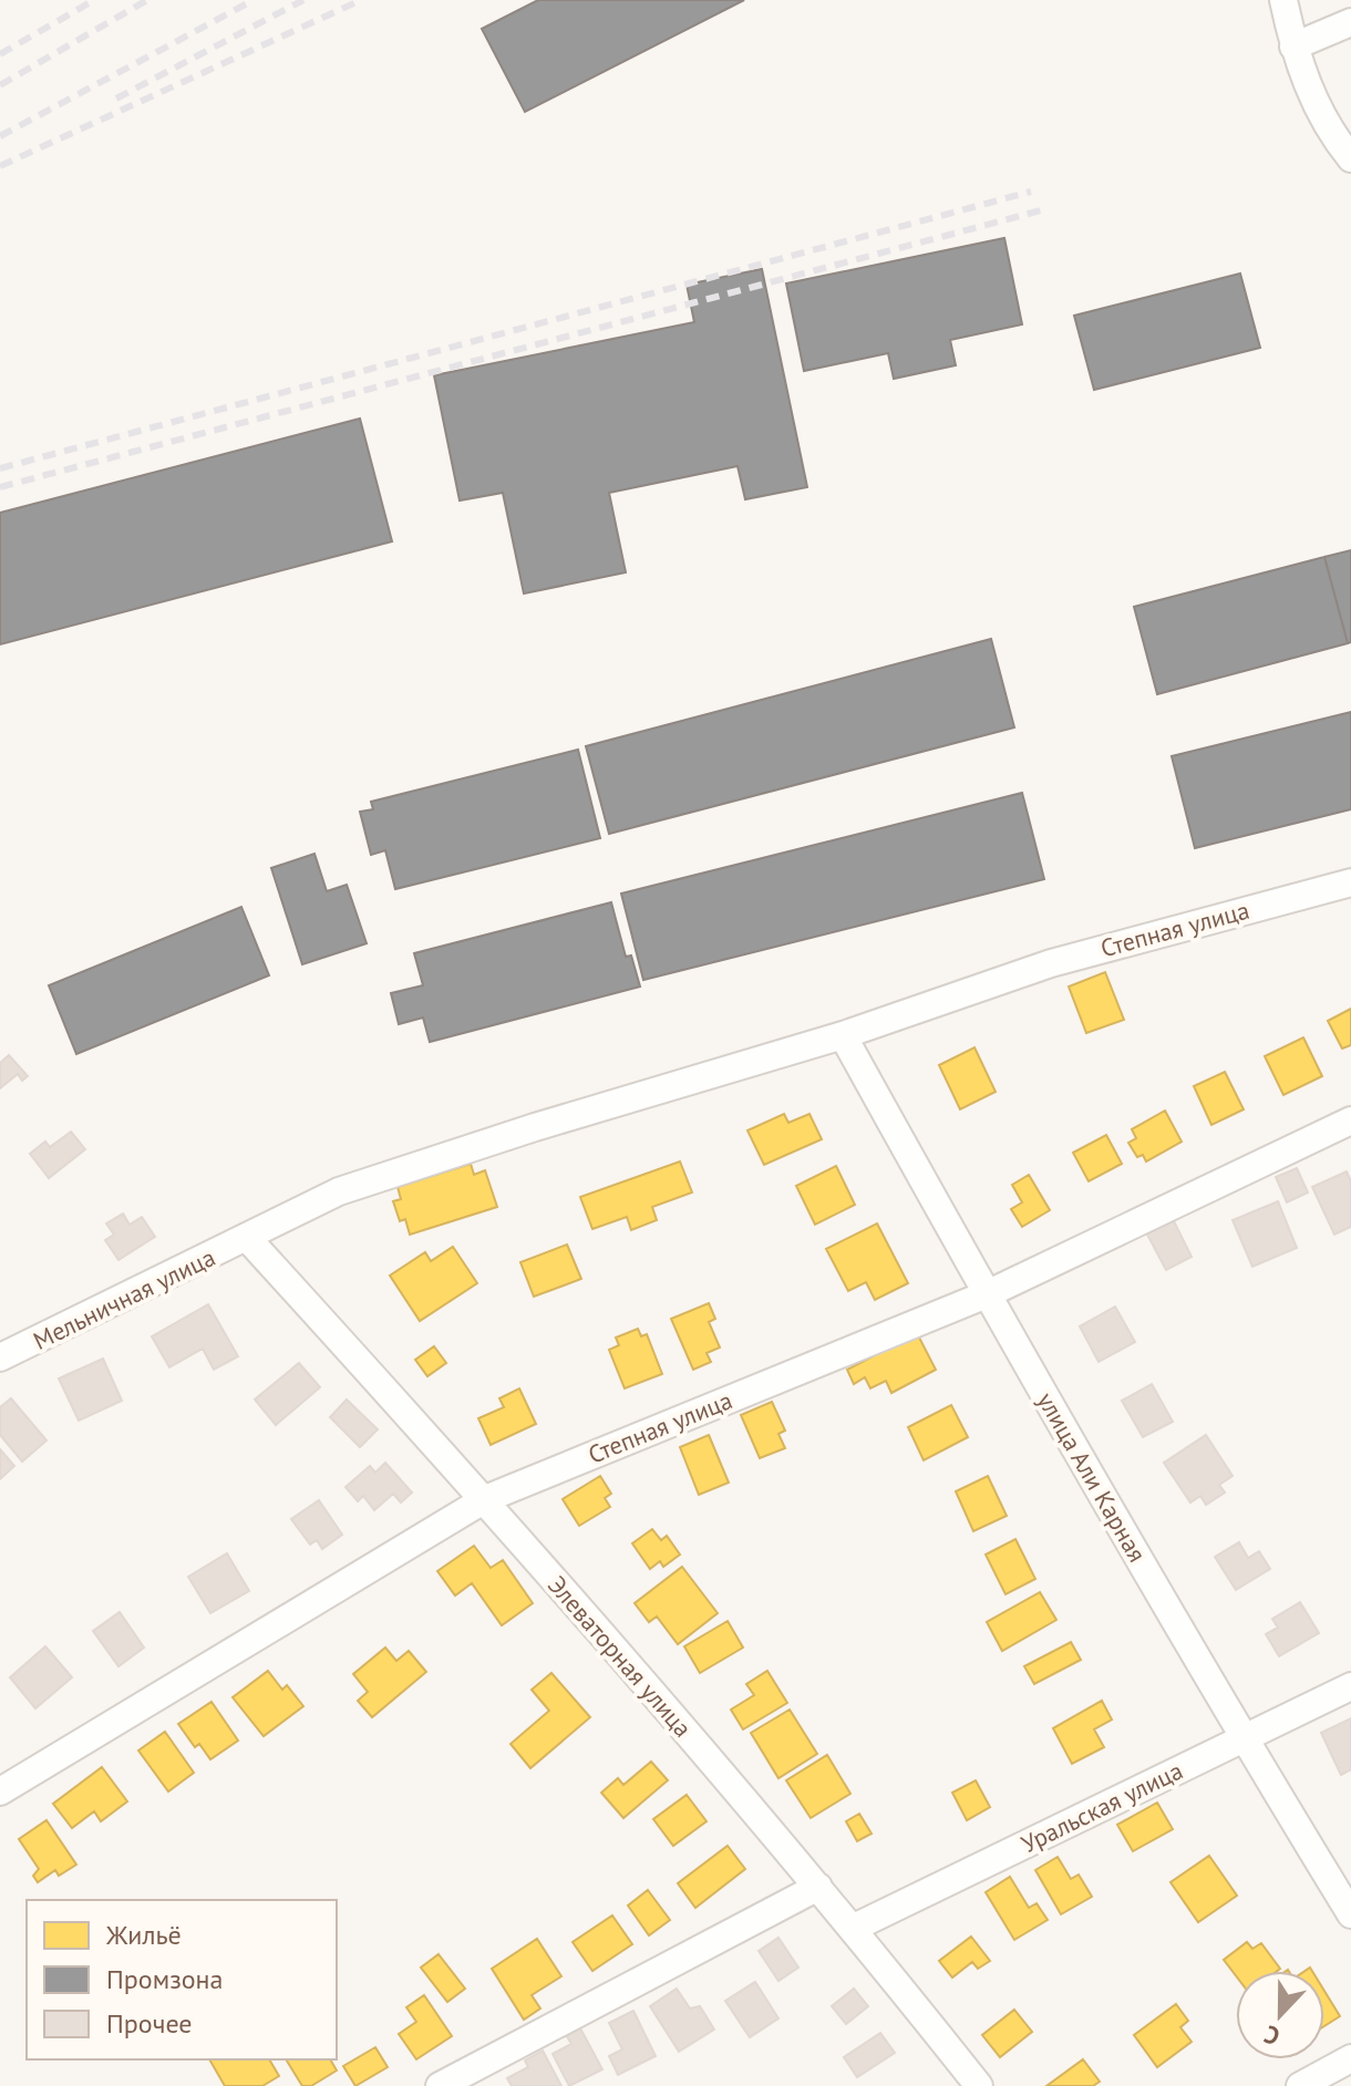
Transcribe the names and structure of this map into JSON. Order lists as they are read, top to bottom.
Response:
{
  "streets": {
    "street": [
      "Степная улица",
      "Мельничная улица",
      "улица Али Карная",
      "Элеваторная улица",
      "Уральская улица"
    ]
  },
  "crossings": [
    ["Степная улица", "Мельничная улица"],
    ["Степная улица", "улица Али Карная"],
    ["Степная улица", "Элеваторная улица"],
    ["Мельничная улица", "Элеваторная улица"],
    ["улица Али Карная", "Уральская улица"],
    ["Элеваторная улица", "Уральская улица"]
  ],
  "legend": ["Жильё", "Промзона", "Прочее"],
  "north": "bottom"
}
